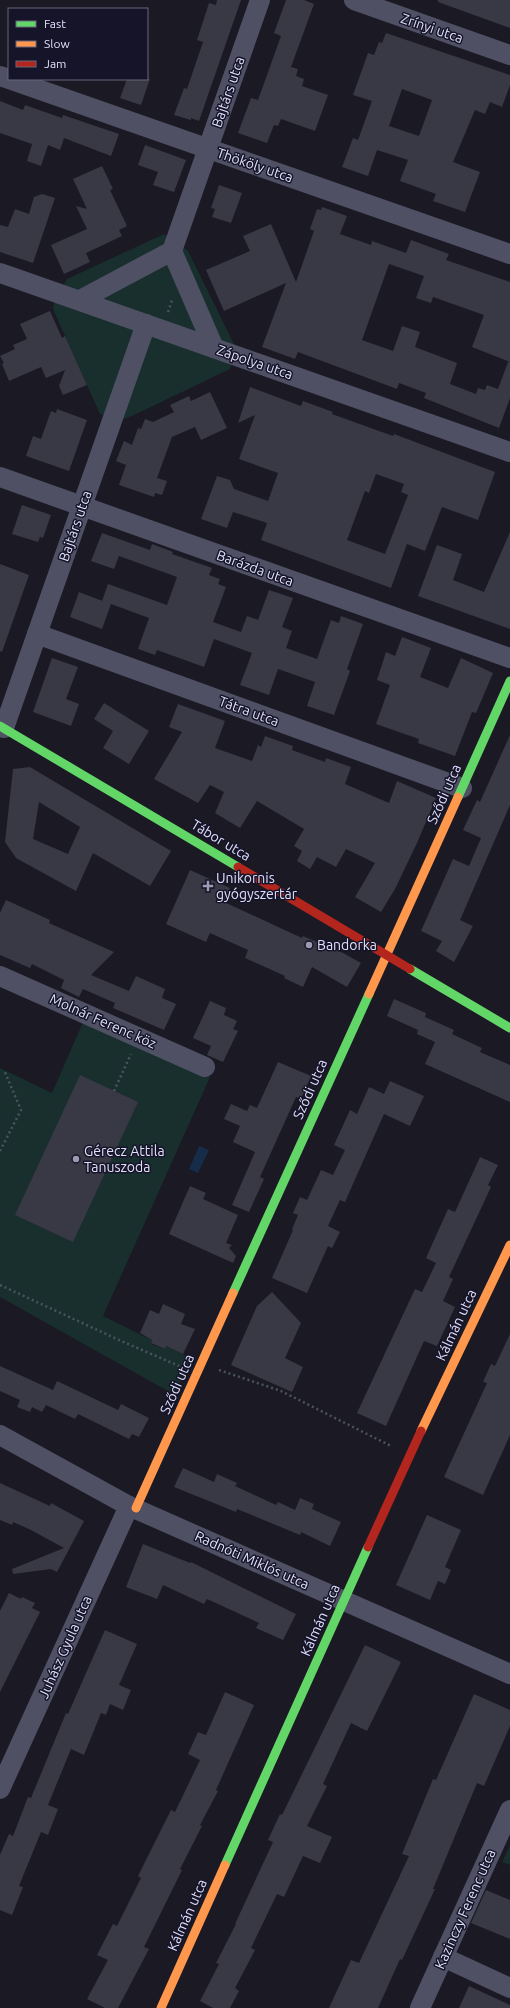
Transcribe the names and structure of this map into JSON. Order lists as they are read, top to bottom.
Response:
{
  "streets": {
    "street": [
      "Zrínyi utca",
      "Bajtárs utca",
      "Thököly utca",
      "Zápolya utca",
      "Barázda utca",
      "Tátra utca",
      "Sződi utca",
      "Tábor utca",
      "Molnár Ferenc köz",
      "Kálmán utca",
      "Radnóti Miklós utca",
      "Juhász Gyula utca",
      "Kazinczy Ferenc utca"
    ]
  },
  "crossings": [
    ["Bajtárs utca", "Thököly utca"],
    ["Bajtárs utca", "Zápolya utca"],
    ["Bajtárs utca", "Barázda utca"],
    ["Bajtárs utca", "Tátra utca"],
    ["Bajtárs utca", "Tábor utca"],
    ["Tátra utca", "Sződi utca"],
    ["Sződi utca", "Tábor utca"],
    ["Sződi utca", "Radnóti Miklós utca"],
    ["Sződi utca", "Juhász Gyula utca"],
    ["Kálmán utca", "Radnóti Miklós utca"],
    ["Radnóti Miklós utca", "Juhász Gyula utca"]
  ],
  "places": {
    "health": ["Unikornis gyógyszertár"],
    "other": ["Bandorka", "Gérecz Attila Tanuszoda"]
  },
  "legend": ["Fast", "Slow", "Jam"]
}
